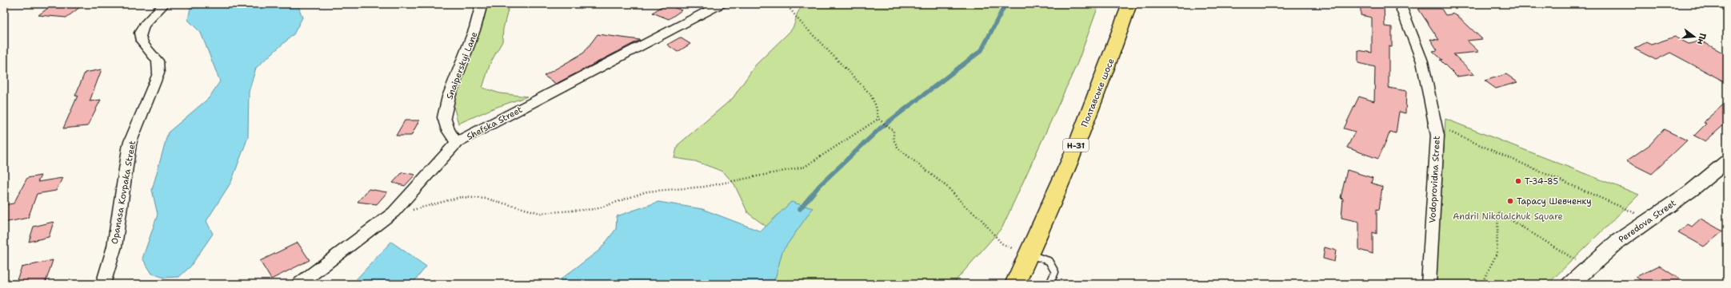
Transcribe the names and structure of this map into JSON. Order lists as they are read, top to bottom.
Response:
{
  "streets": {
    "main road": ["Полтавське шосе", "Н-31"],
    "street": [
      "Snaiperskyi Lane",
      "Shefska Street",
      "Vodoprovidna Street",
      "Opanasa Kovpaka Street",
      "Peredova Street"
    ]
  },
  "crossings": [
    ["Snaiperskyi Lane", "Shefska Street"]
  ],
  "parks": ["Andrii Nikolaichuk Square"],
  "places": ["Т-34-85", "Тарасу Шевченку"],
  "north": "right"
}
